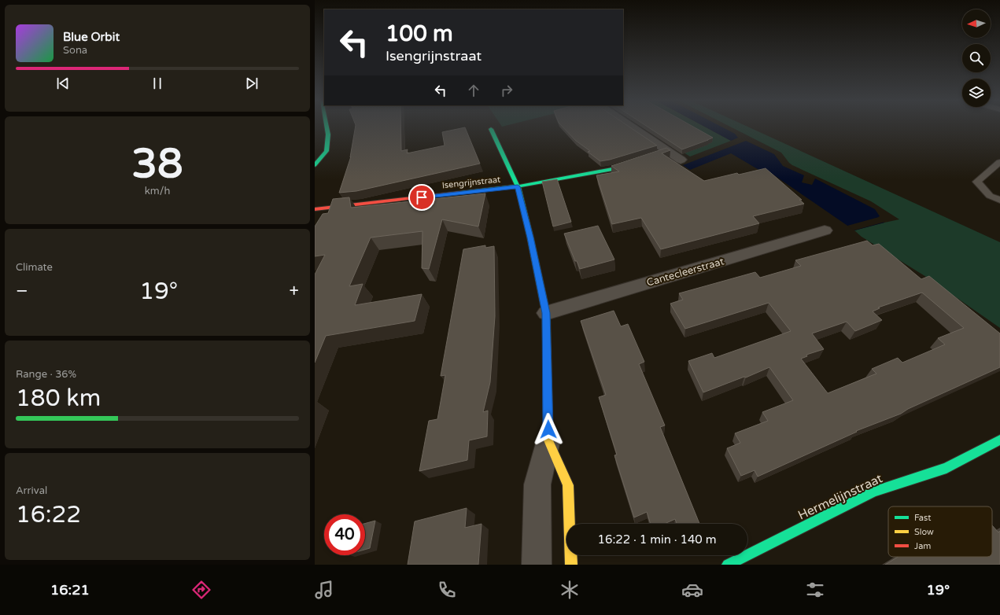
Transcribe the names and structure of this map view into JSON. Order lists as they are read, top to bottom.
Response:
{
  "streets": {
    "street": ["Isengrijnstraat", "Cantecleerstraat", "Hermelijnstraat"]
  },
  "legend": ["Fast", "Slow", "Jam"],
  "north": "left",
  "page": {
    "turn": ["100 m", "Isengrijnstraat"],
    "song": ["Blue Orbit", "Sona"],
    "tile": [
      ["38", "km/h"],
      "Climate",
      ["Range · 36%", "180 km"],
      ["Arrival", "16:22"]
    ],
    "heat": ["−", "19°", "+"],
    "limit": "40",
    "trip": "16:22 · 1 min · 140 m",
    "tabs": ["16:21", "19°"]
  }
}
